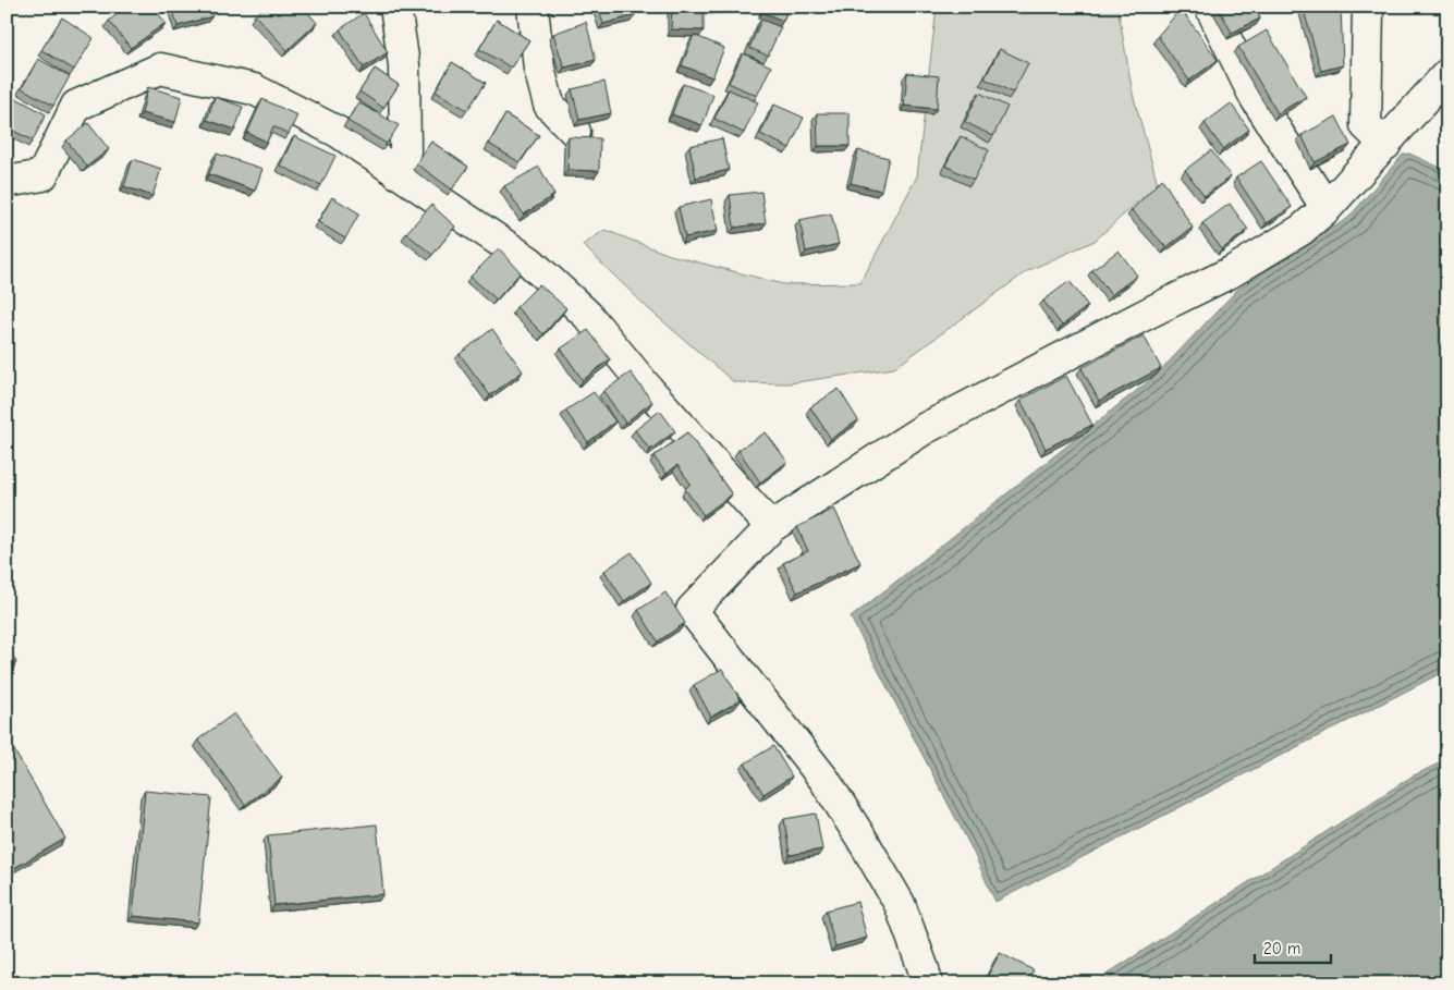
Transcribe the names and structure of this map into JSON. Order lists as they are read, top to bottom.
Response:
{
  "scale_bar": "20 m"
}
